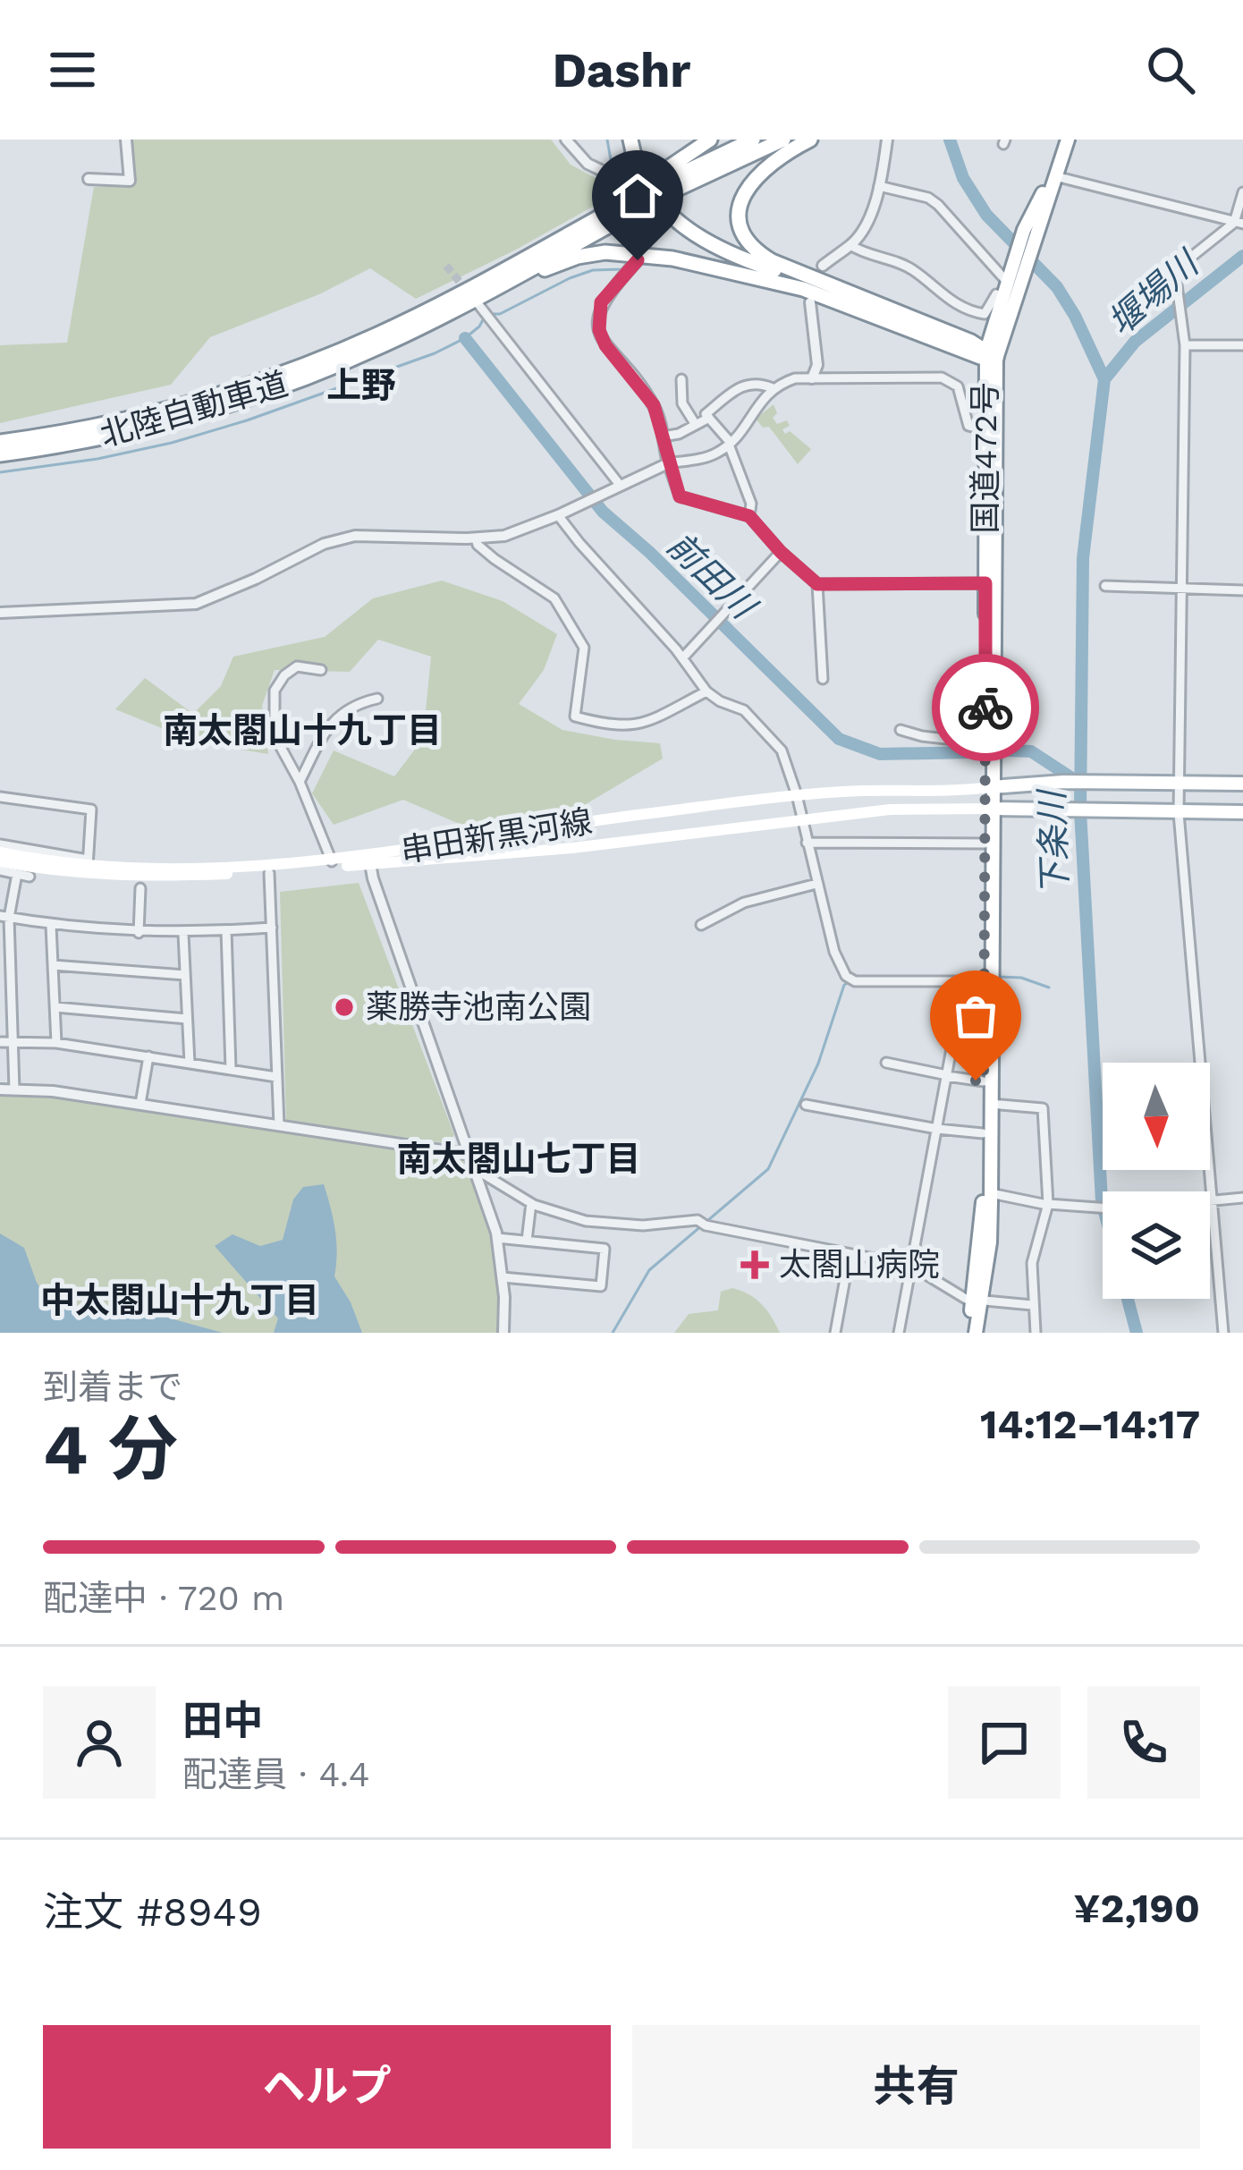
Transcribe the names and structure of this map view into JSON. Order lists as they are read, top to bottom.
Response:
{
  "streets": {
    "highway": ["北陸自動車道"],
    "main road": ["国道472号", "串田新黒河線"]
  },
  "crossings": [
    ["国道472号", "串田新黒河線"]
  ],
  "districts": [
    "上野",
    "南太閤山十九丁目",
    "南太閤山七丁目",
    "中太閤山十九丁目"
  ],
  "water": ["堰場川", "前田川", "下条川"],
  "places": {
    "other": ["薬勝寺池南公園"],
    "health": ["太閤山病院"]
  },
  "north": "bottom",
  "page": {
    "header": "Dashr",
    "heading": ["4 分", "到着まで", "14:12–14:17"],
    "panel": [
      "田中",
      "配達員 · 4.4",
      "注文 #8949",
      "¥2,190"
    ],
    "bar": "配達中 · 720 m",
    "buttons": ["ヘルプ", "共有"]
  }
}
